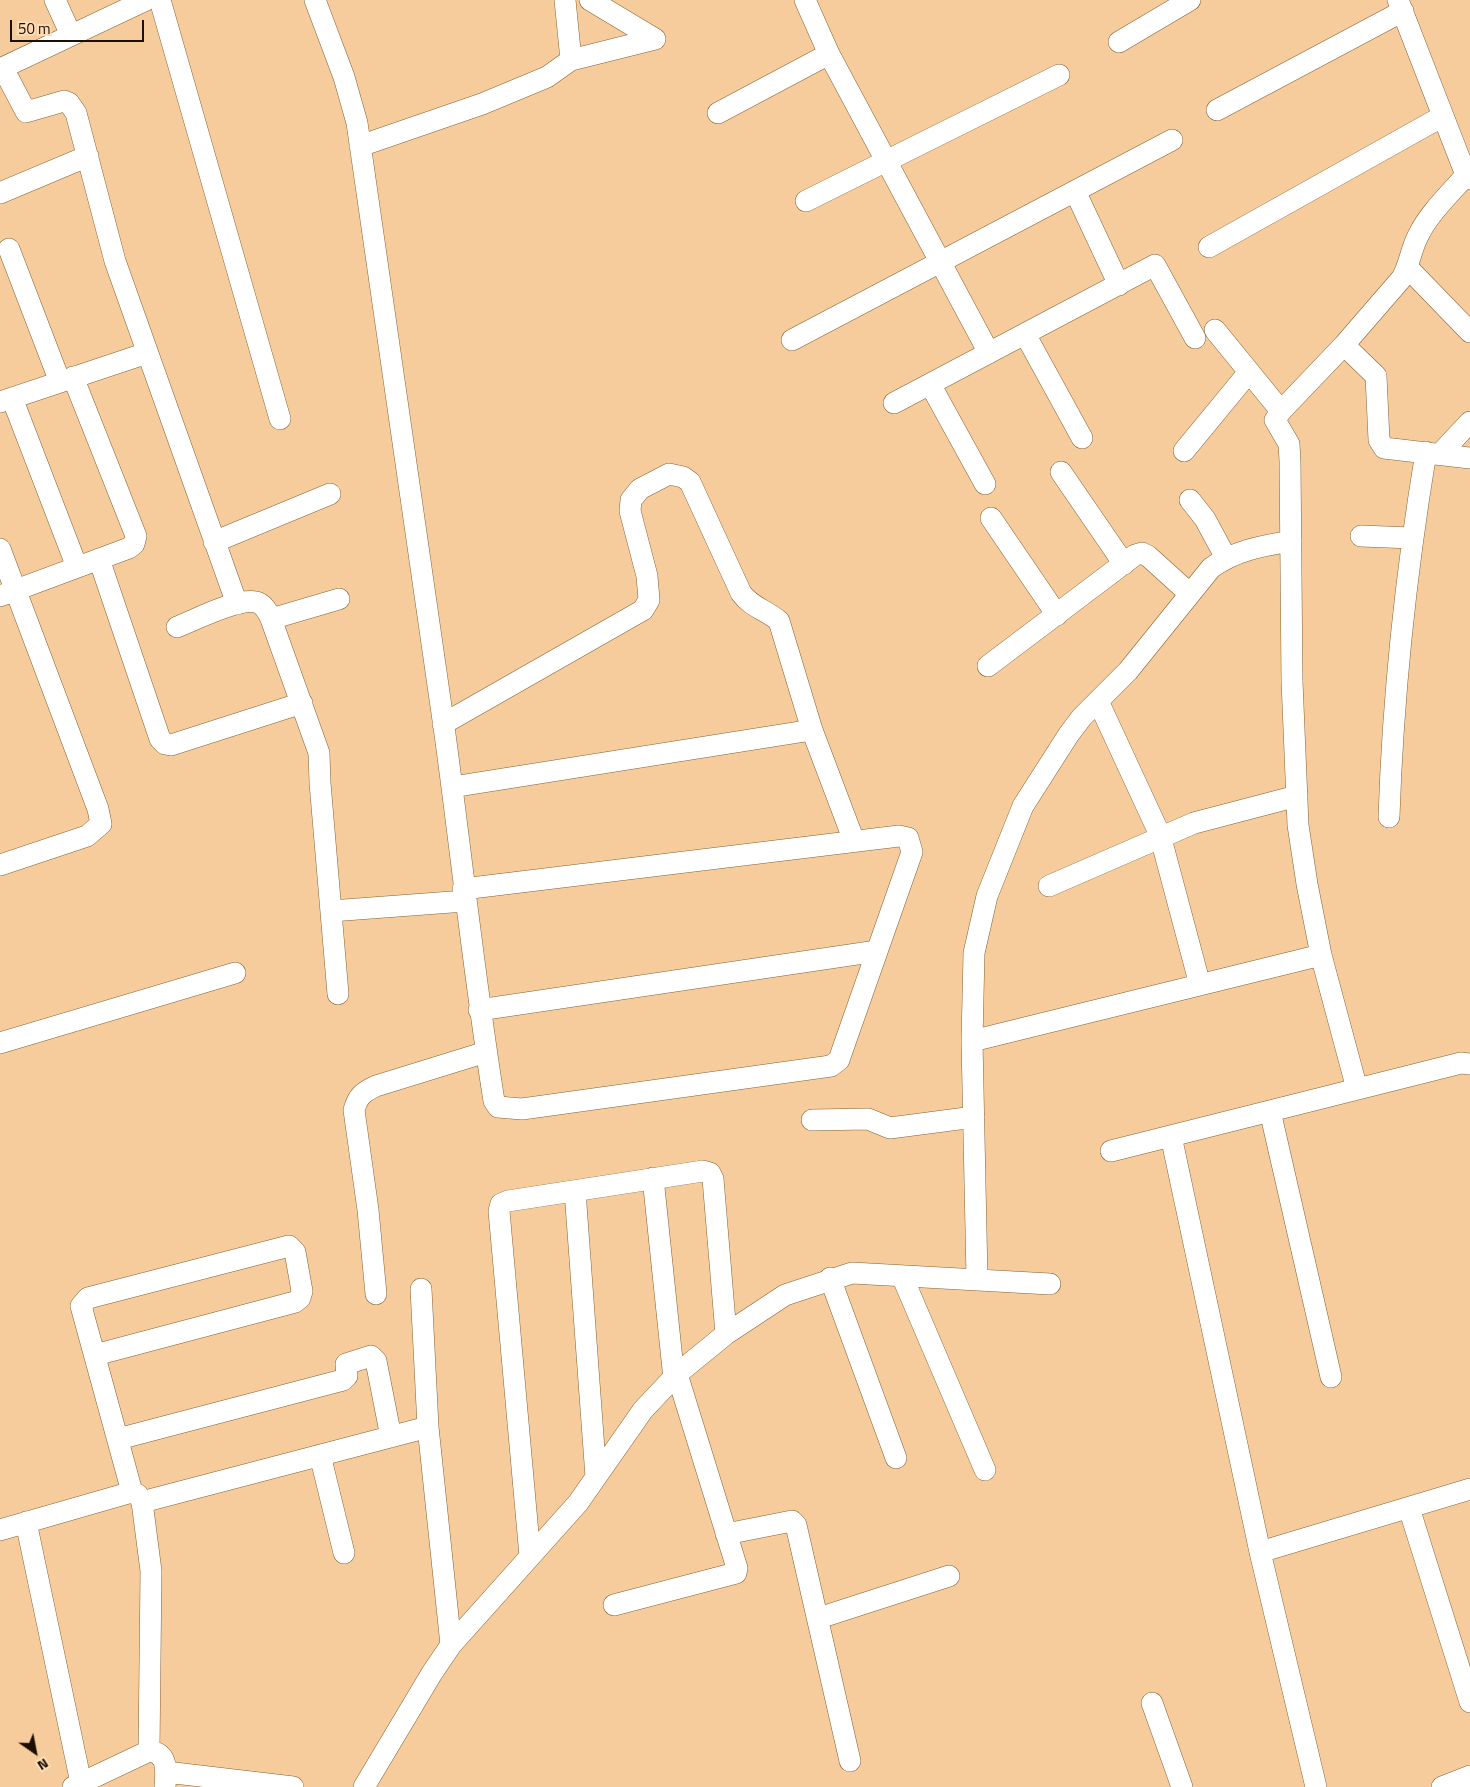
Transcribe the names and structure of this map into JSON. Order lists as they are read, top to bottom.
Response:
{
  "scale_bar": "50 m",
  "north": "bottom right"
}
